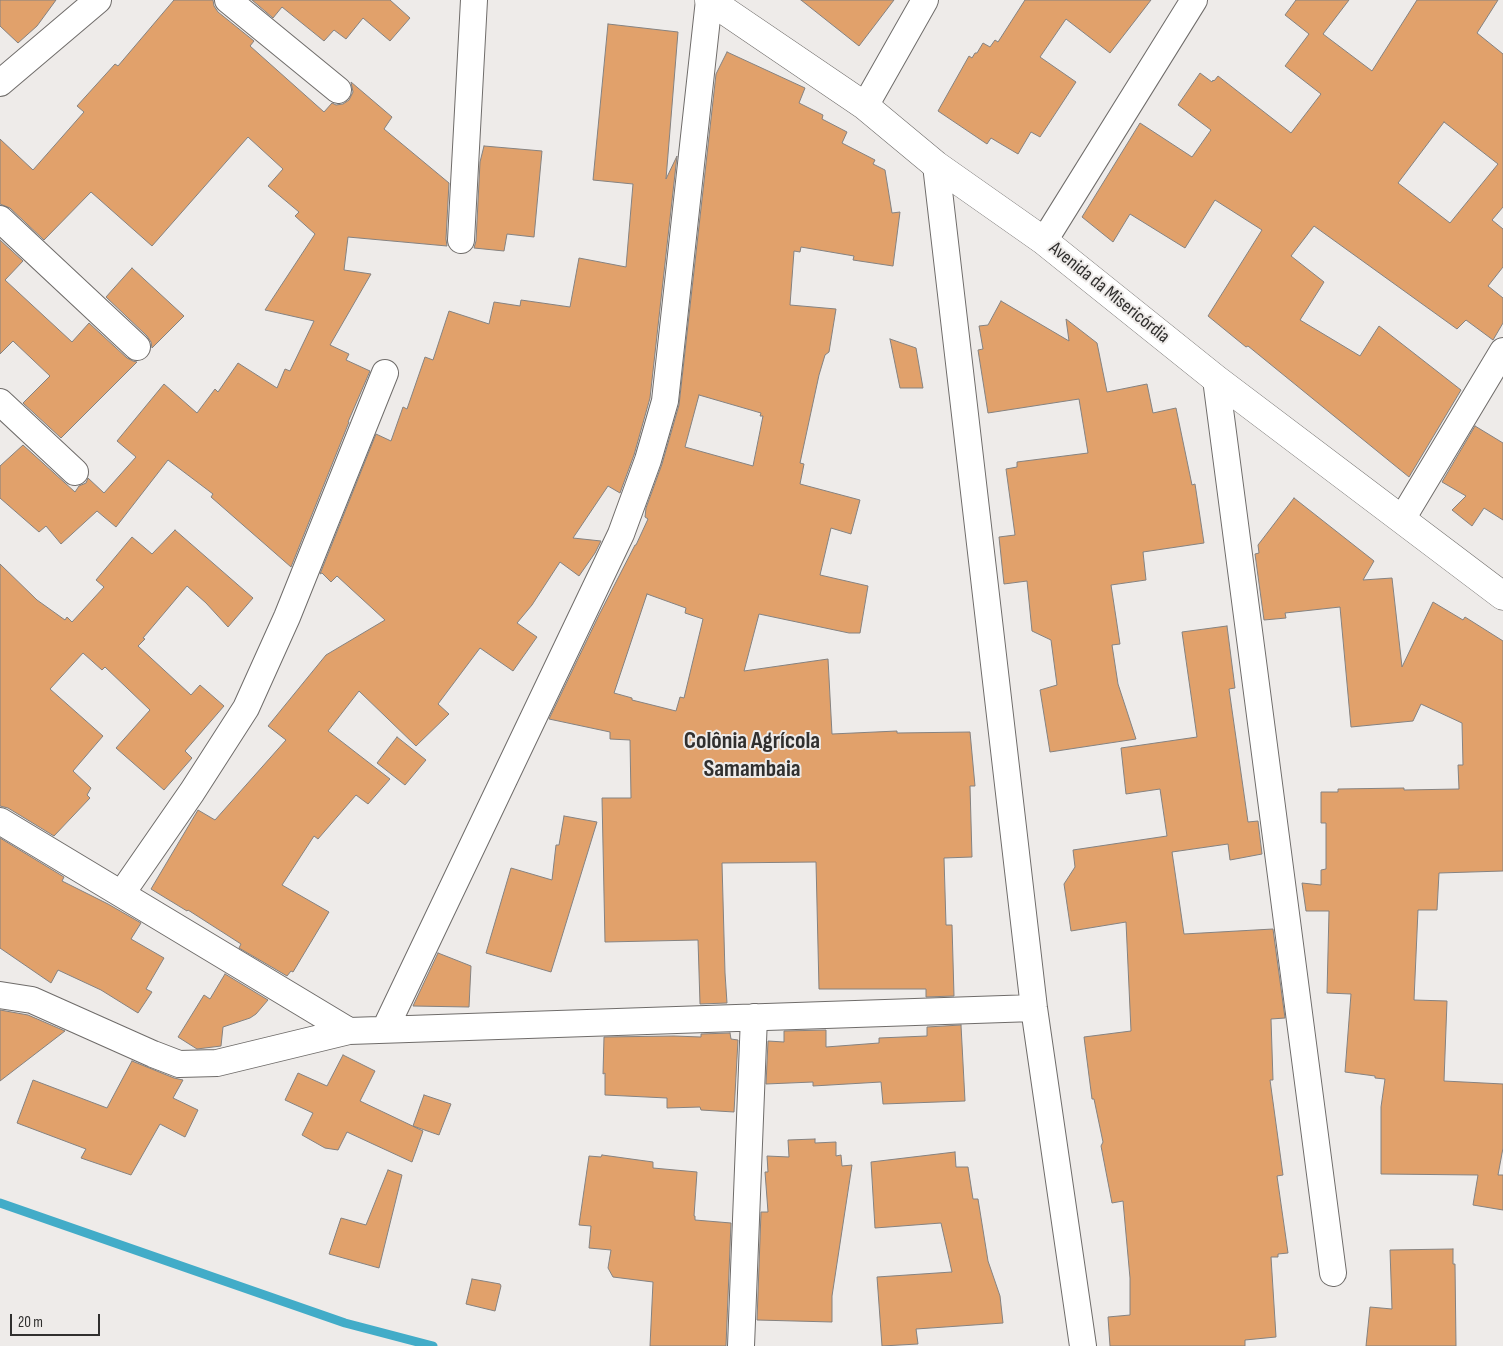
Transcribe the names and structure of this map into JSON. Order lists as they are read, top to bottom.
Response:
{
  "streets": {
    "street": ["Avenida da Misericórdia"]
  },
  "districts": ["Colônia Agrícola Samambaia"],
  "scale_bar": "20 m"
}
